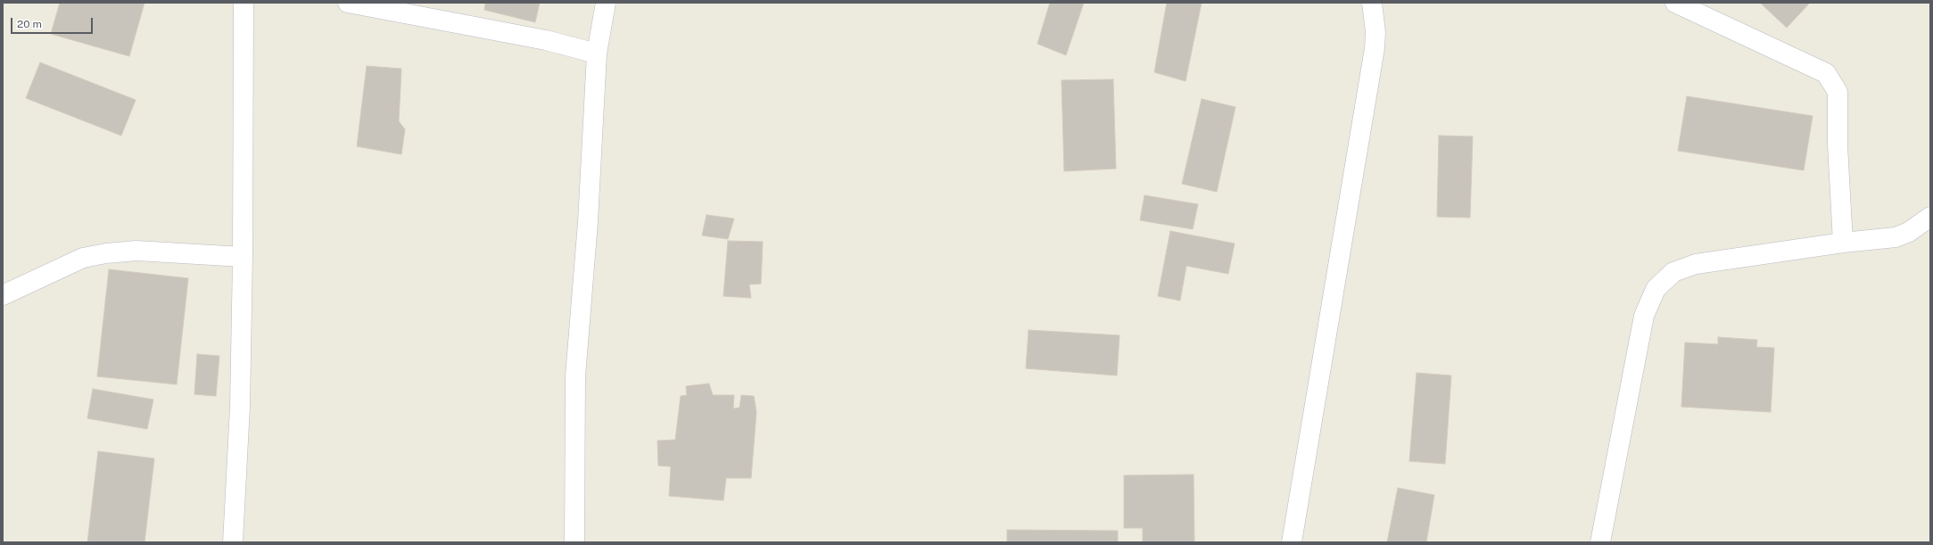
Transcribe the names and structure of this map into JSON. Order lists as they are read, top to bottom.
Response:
{
  "scale_bar": "20 m"
}
